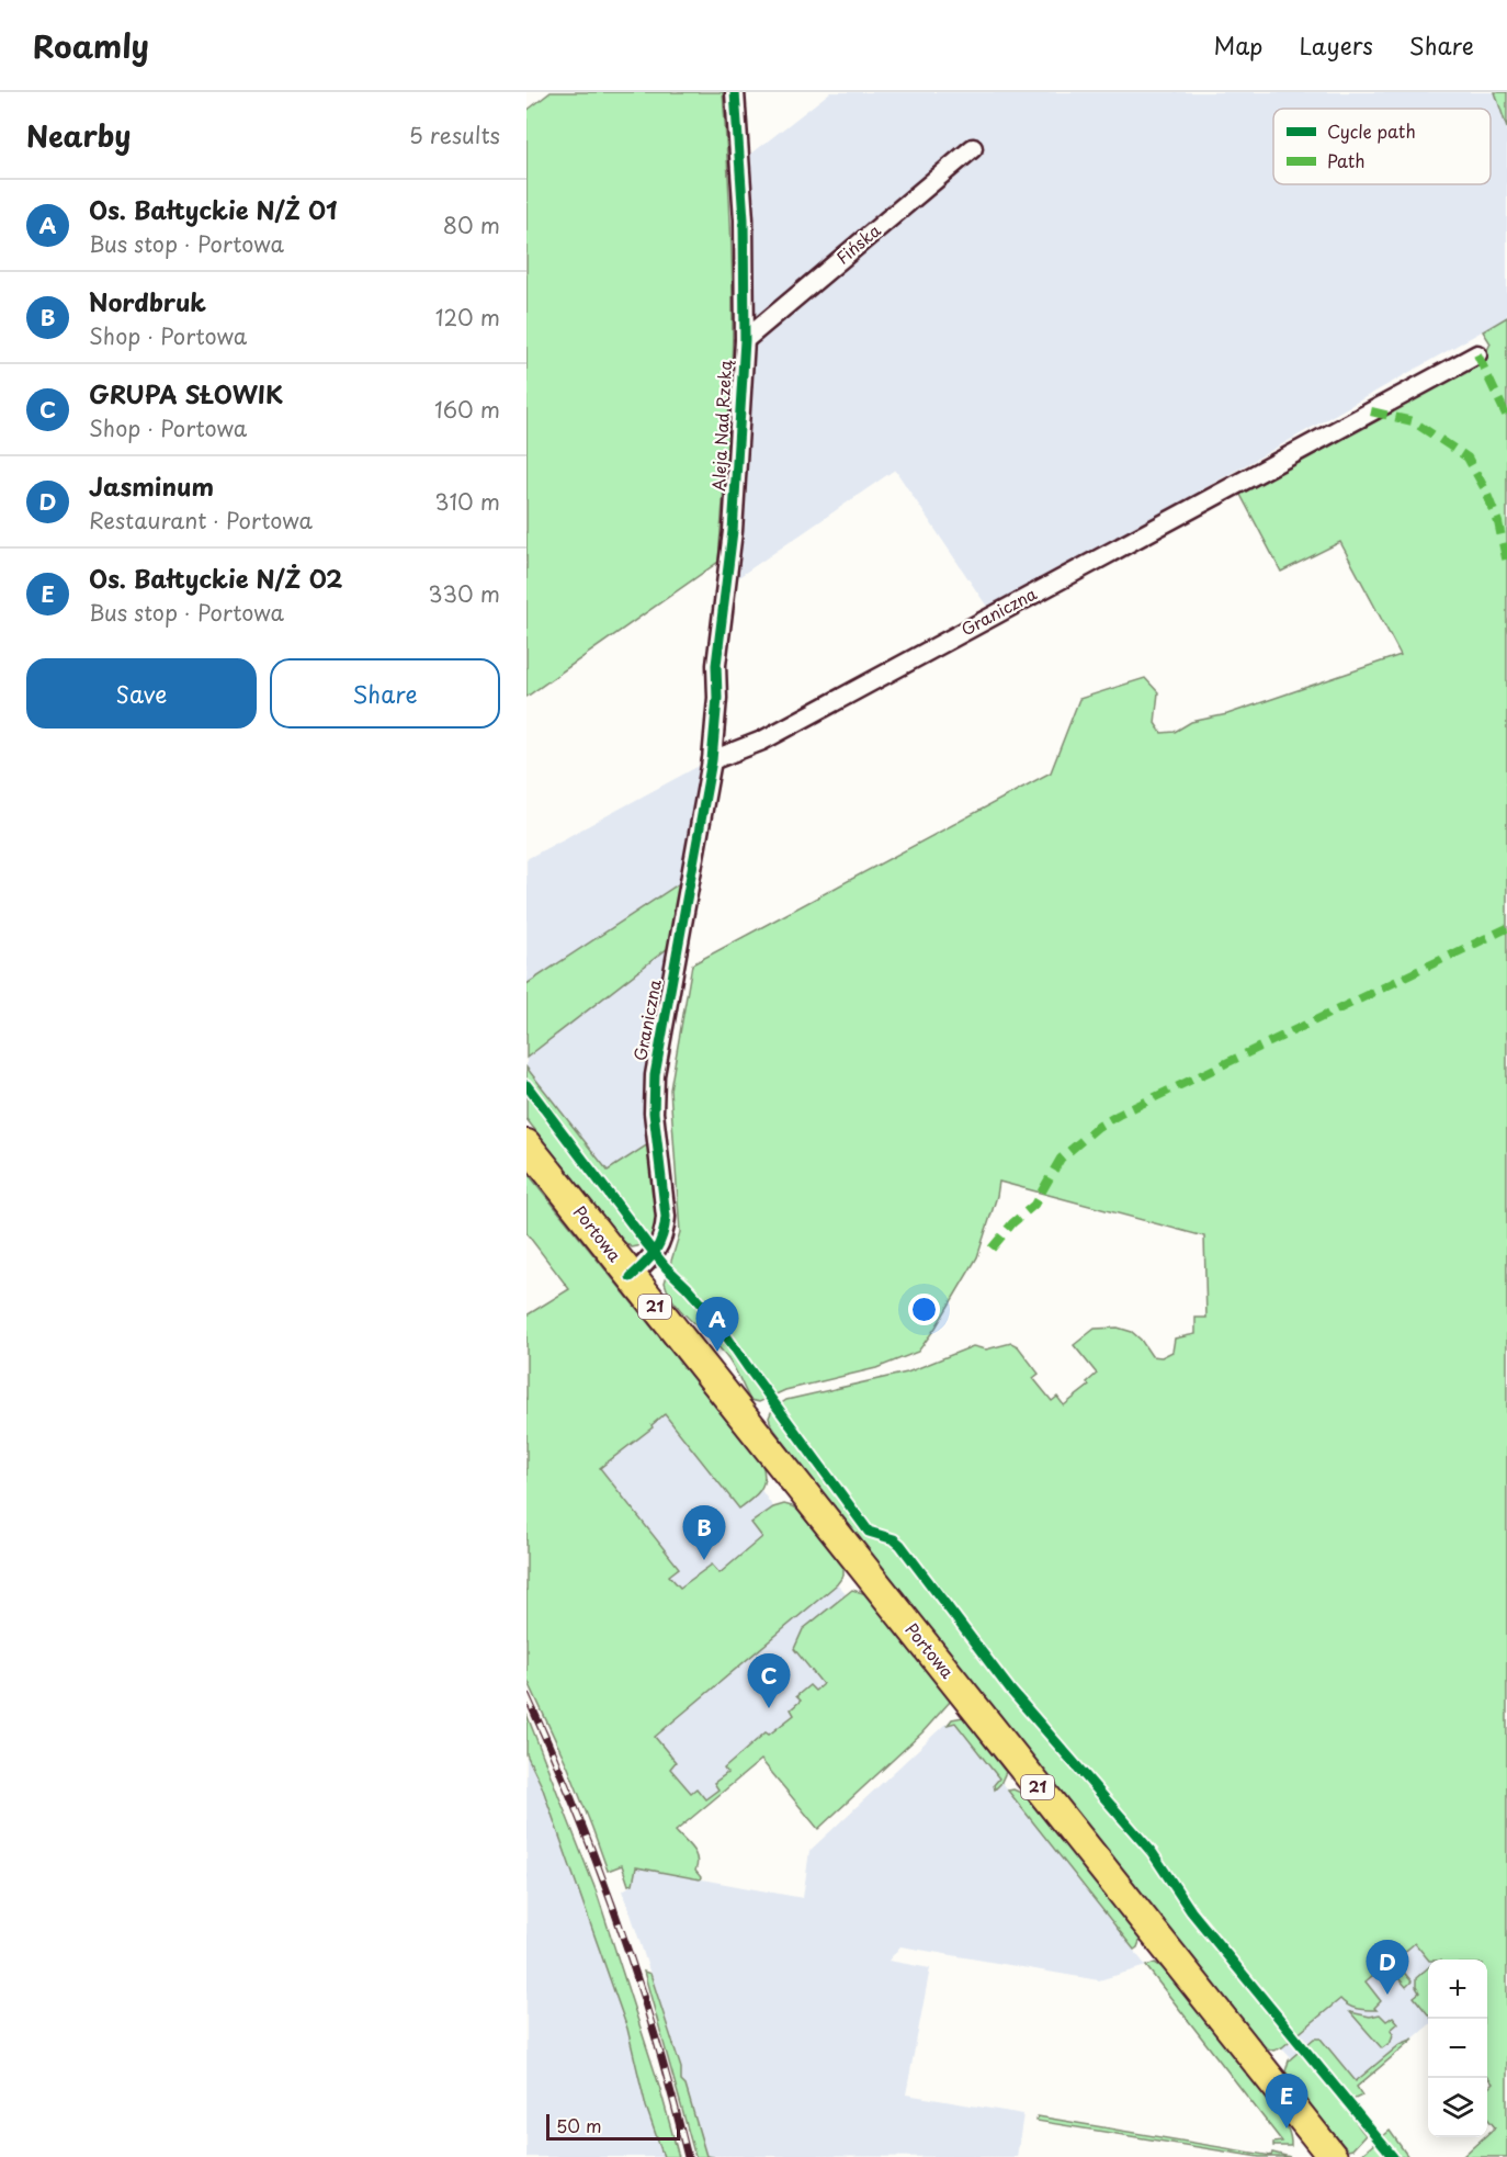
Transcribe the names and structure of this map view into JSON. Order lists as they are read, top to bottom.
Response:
{
  "streets": {
    "main road": ["Portowa", "21"],
    "street": ["Fińska", "Aleja Nad Rzeką", "Graniczna"]
  },
  "crossings": [
    ["Fińska", "Aleja Nad Rzeką"],
    ["Aleja Nad Rzeką", "Graniczna"],
    ["Graniczna", "Portowa"]
  ],
  "legend": ["Cycle path", "Path"],
  "scale_bar": "50 m",
  "page": {
    "header": "Roamly",
    "nav": ["Map", "Layers", "Share"],
    "heading": ["Nearby", "5 results"],
    "list": [
      {
        "mark": "A",
        "name": "Os. Bałtyckie N/Ż 01",
        "note": "Bus stop · Portowa",
        "value": "80 m"
      },
      {
        "mark": "B",
        "name": "Nordbruk",
        "note": "Shop · Portowa",
        "value": "120 m"
      },
      {
        "mark": "C",
        "name": "GRUPA SŁOWIK",
        "note": "Shop · Portowa",
        "value": "160 m"
      },
      {
        "mark": "D",
        "name": "Jasminum",
        "note": "Restaurant · Portowa",
        "value": "310 m"
      },
      {
        "mark": "E",
        "name": "Os. Bałtyckie N/Ż 02",
        "note": "Bus stop · Portowa",
        "value": "330 m"
      }
    ],
    "buttons": ["Save", "Share"],
    "pins": [
      "A",
      "B",
      "C",
      "D",
      "E"
    ],
    "map_buttons": ["+", "−"],
    "scale": "50 m"
  }
}
